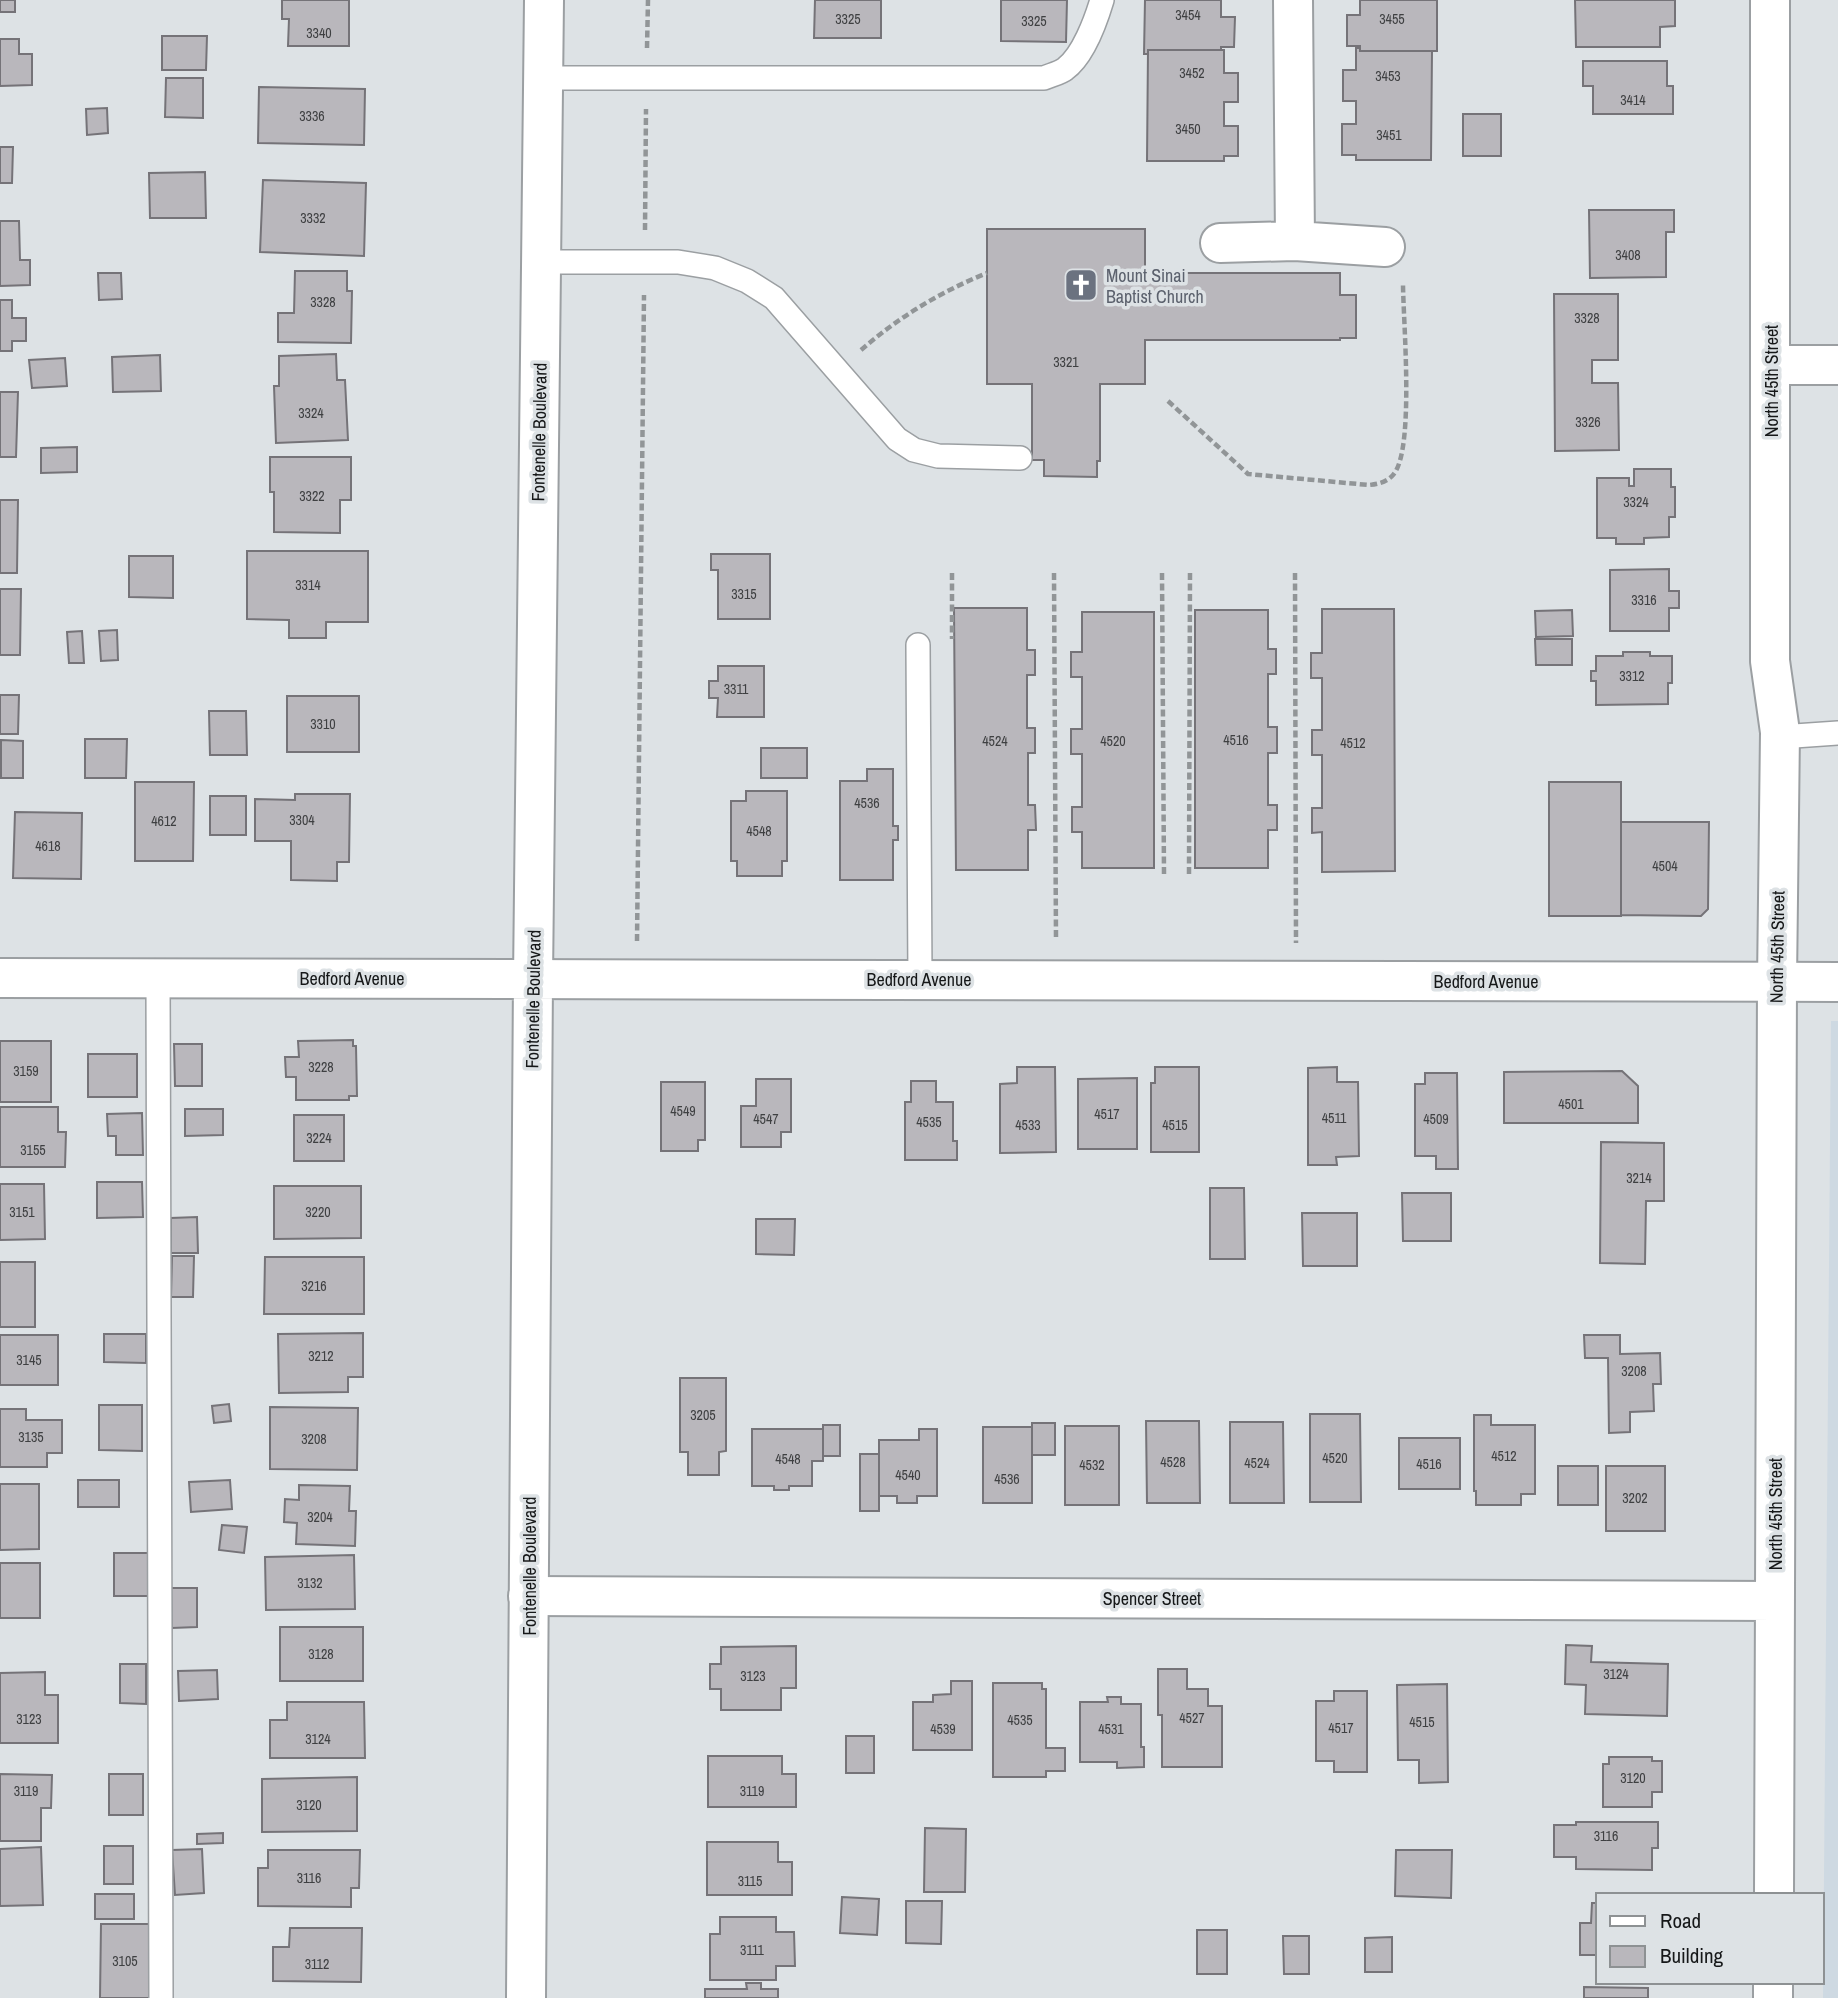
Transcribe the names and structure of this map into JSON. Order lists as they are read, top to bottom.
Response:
{
  "streets": {
    "street": [
      "North 45th Street",
      "Fontenelle Boulevard",
      "Bedford Avenue",
      "Spencer Street"
    ]
  },
  "crossings": [
    ["North 45th Street", "Bedford Avenue"],
    ["North 45th Street", "Spencer Street"],
    ["Fontenelle Boulevard", "Bedford Avenue"],
    ["Fontenelle Boulevard", "Spencer Street"]
  ],
  "places": {
    "church": ["Mount Sinai Baptist Church"]
  },
  "house_numbers": [
    "3454",
    "3325",
    "3455",
    "3325",
    "3340",
    "3452",
    "3453",
    "3414",
    "3336",
    "3450",
    "3451",
    "3332",
    "3408",
    "3328",
    "3328",
    "3321",
    "3324",
    "3326",
    "3322",
    "3324",
    "3314",
    "3315",
    "3316",
    "3312",
    "3311",
    "3310",
    "4516",
    "4524",
    "4520",
    "4512",
    "4536",
    "3304",
    "4612",
    "4548",
    "4618",
    "4504",
    "3228",
    "3159",
    "4501",
    "4549",
    "4517",
    "4511",
    "4547",
    "4509",
    "4535",
    "4533",
    "4515",
    "3224",
    "3155",
    "3214",
    "3151",
    "3220",
    "3216",
    "3212",
    "3145",
    "3208",
    "3205",
    "3135",
    "3208",
    "4512",
    "4520",
    "4548",
    "4528",
    "4524",
    "4516",
    "4532",
    "4540",
    "4536",
    "3202",
    "3204",
    "3132",
    "3128",
    "3124",
    "3123",
    "4527",
    "3123",
    "4535",
    "4515",
    "4517",
    "4539",
    "4531",
    "3124",
    "3120",
    "3119",
    "3119",
    "3120",
    "3116",
    "3116",
    "3115",
    "3111",
    "3105",
    "3112"
  ],
  "legend": ["Road", "Building"]
}
